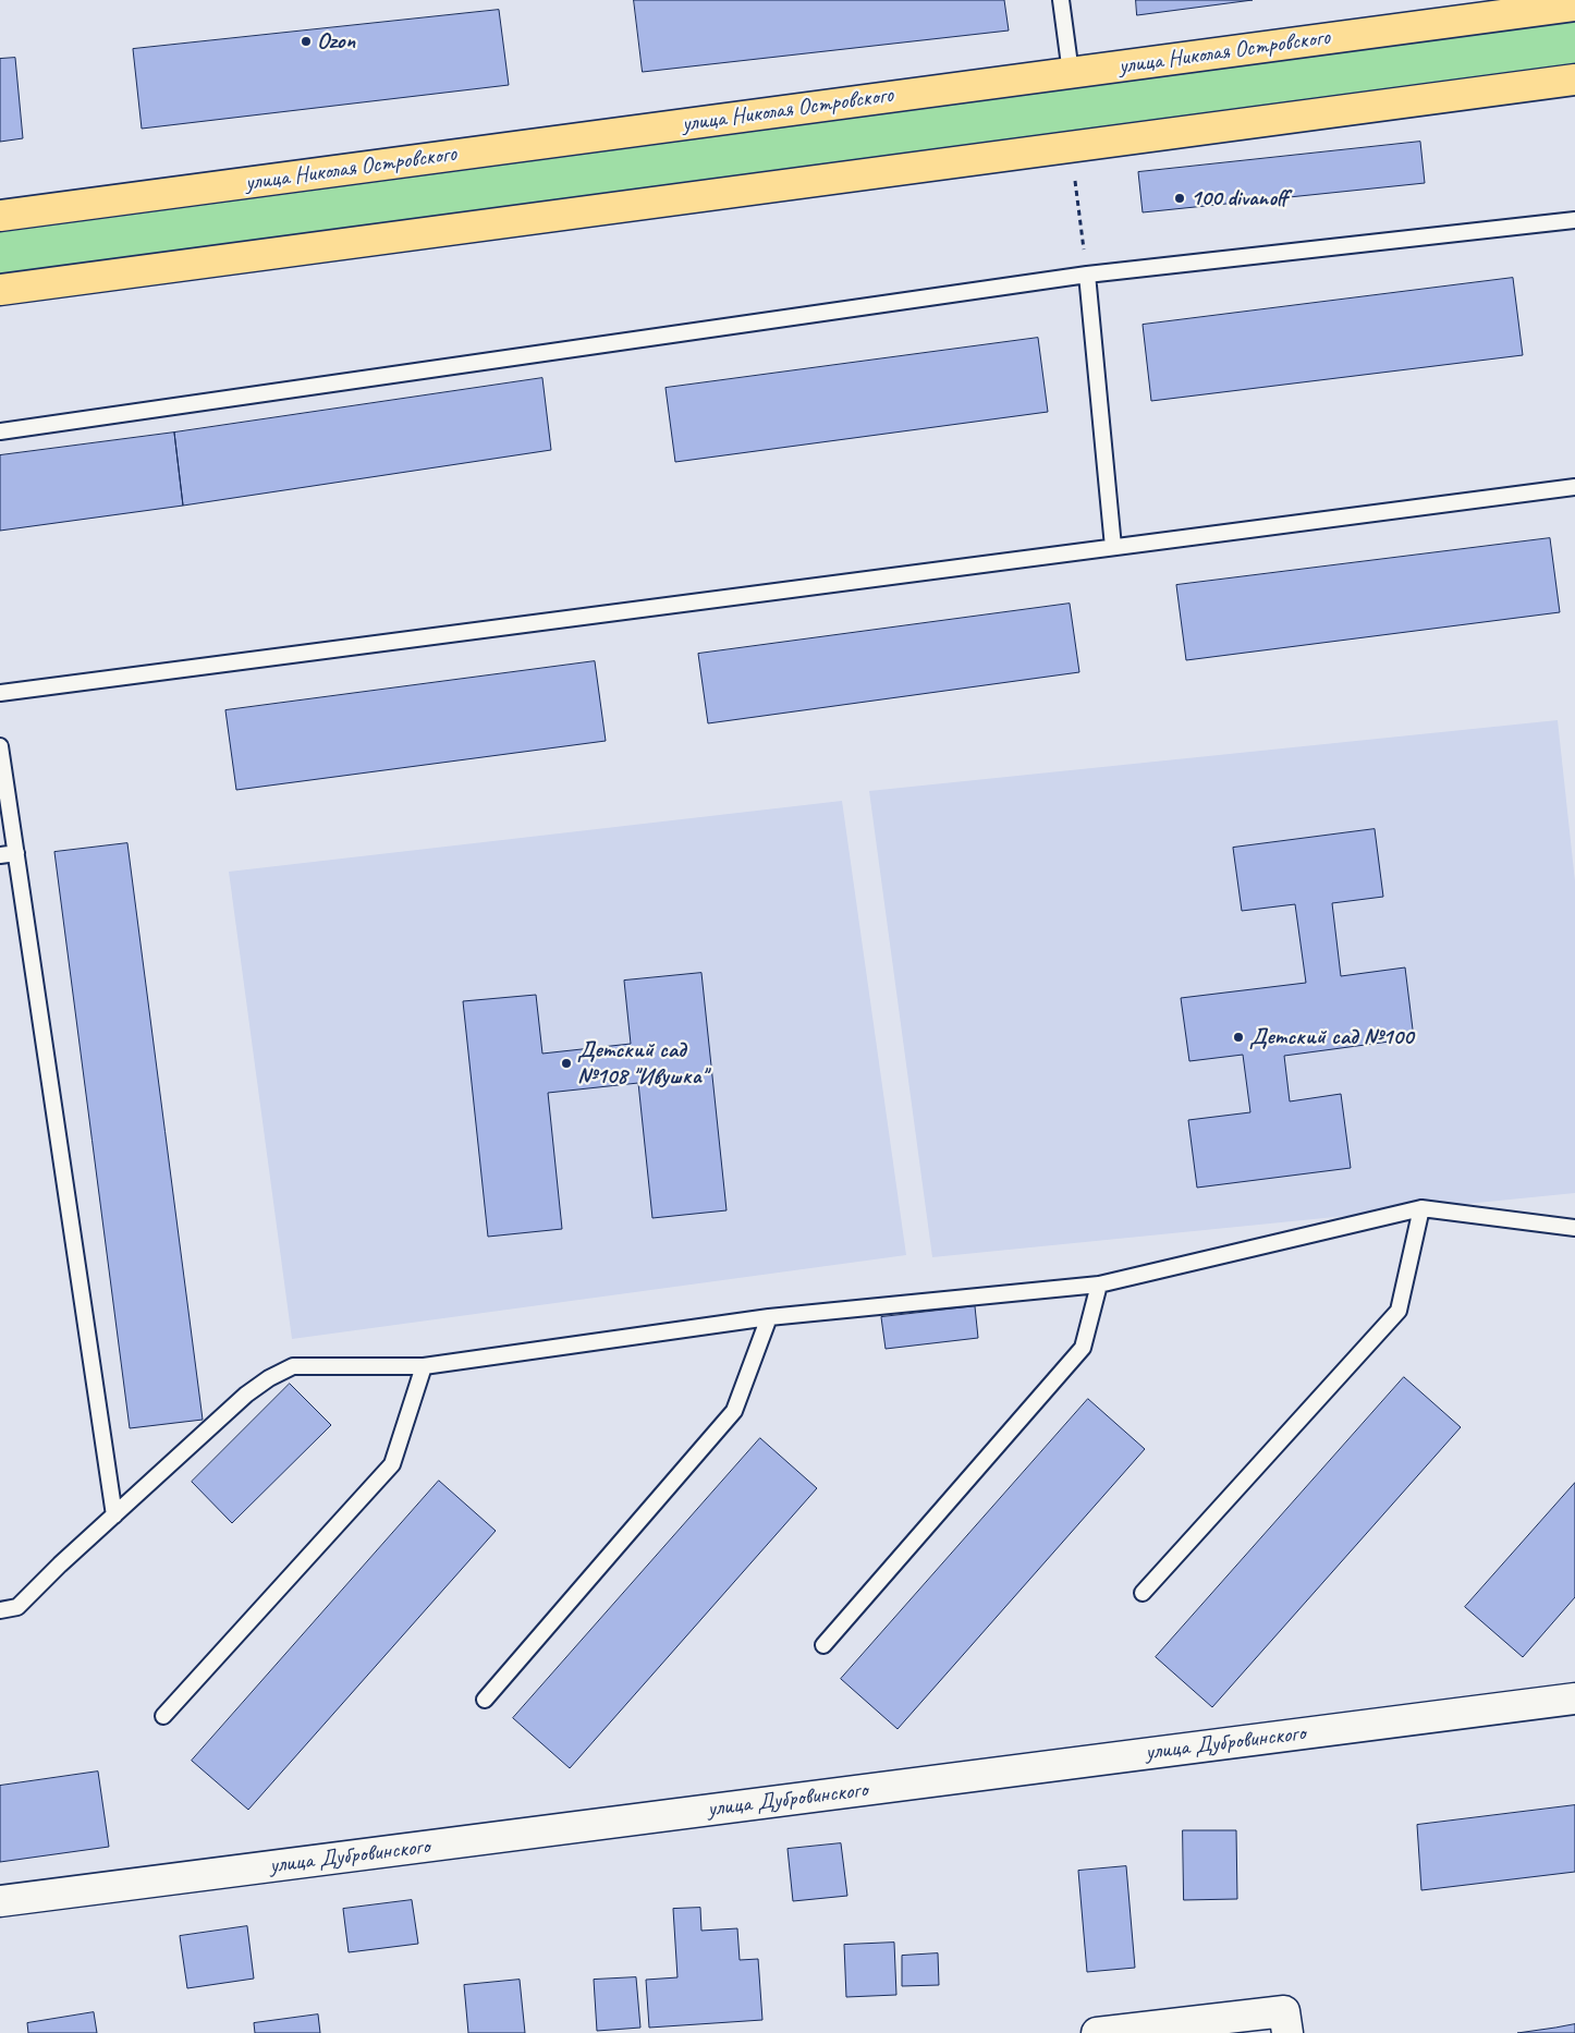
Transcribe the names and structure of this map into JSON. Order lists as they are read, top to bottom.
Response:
{
  "streets": {
    "main road": ["улица Николая Островского"],
    "street": ["улица Дубровинского"]
  },
  "places": [
    "Ozon",
    "100 divanoff",
    "Детский сад №100",
    "Детский сад №108 \"Ивушка\""
  ]
}
